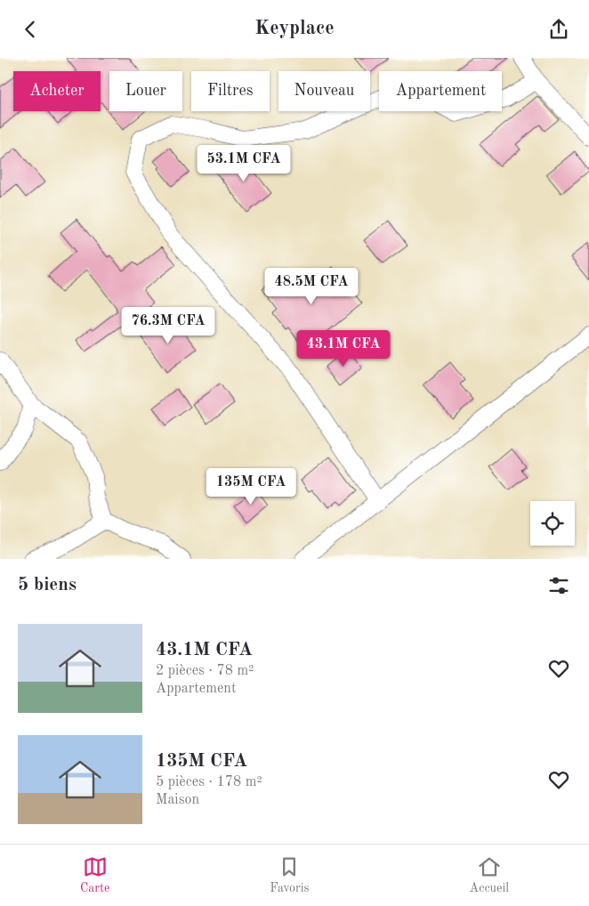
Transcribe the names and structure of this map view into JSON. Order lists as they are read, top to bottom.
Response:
{
  "page": {
    "header": "Keyplace",
    "chip": [
      "Acheter",
      "Louer",
      "Filtres",
      "Nouveau",
      "Appartement"
    ],
    "price": [
      "53.1M CFA",
      "48.5M CFA",
      "76.3M CFA",
      "43.1M CFA",
      "135M CFA"
    ],
    "heading": "5 biens",
    "list": [
      {
        "name": "43.1M CFA",
        "note": "2 pièces · 78 m² · Appartement"
      },
      {
        "name": "135M CFA",
        "note": "5 pièces · 178 m² · Maison"
      }
    ],
    "tabs": ["Carte", "Favoris", "Accueil"]
  }
}
